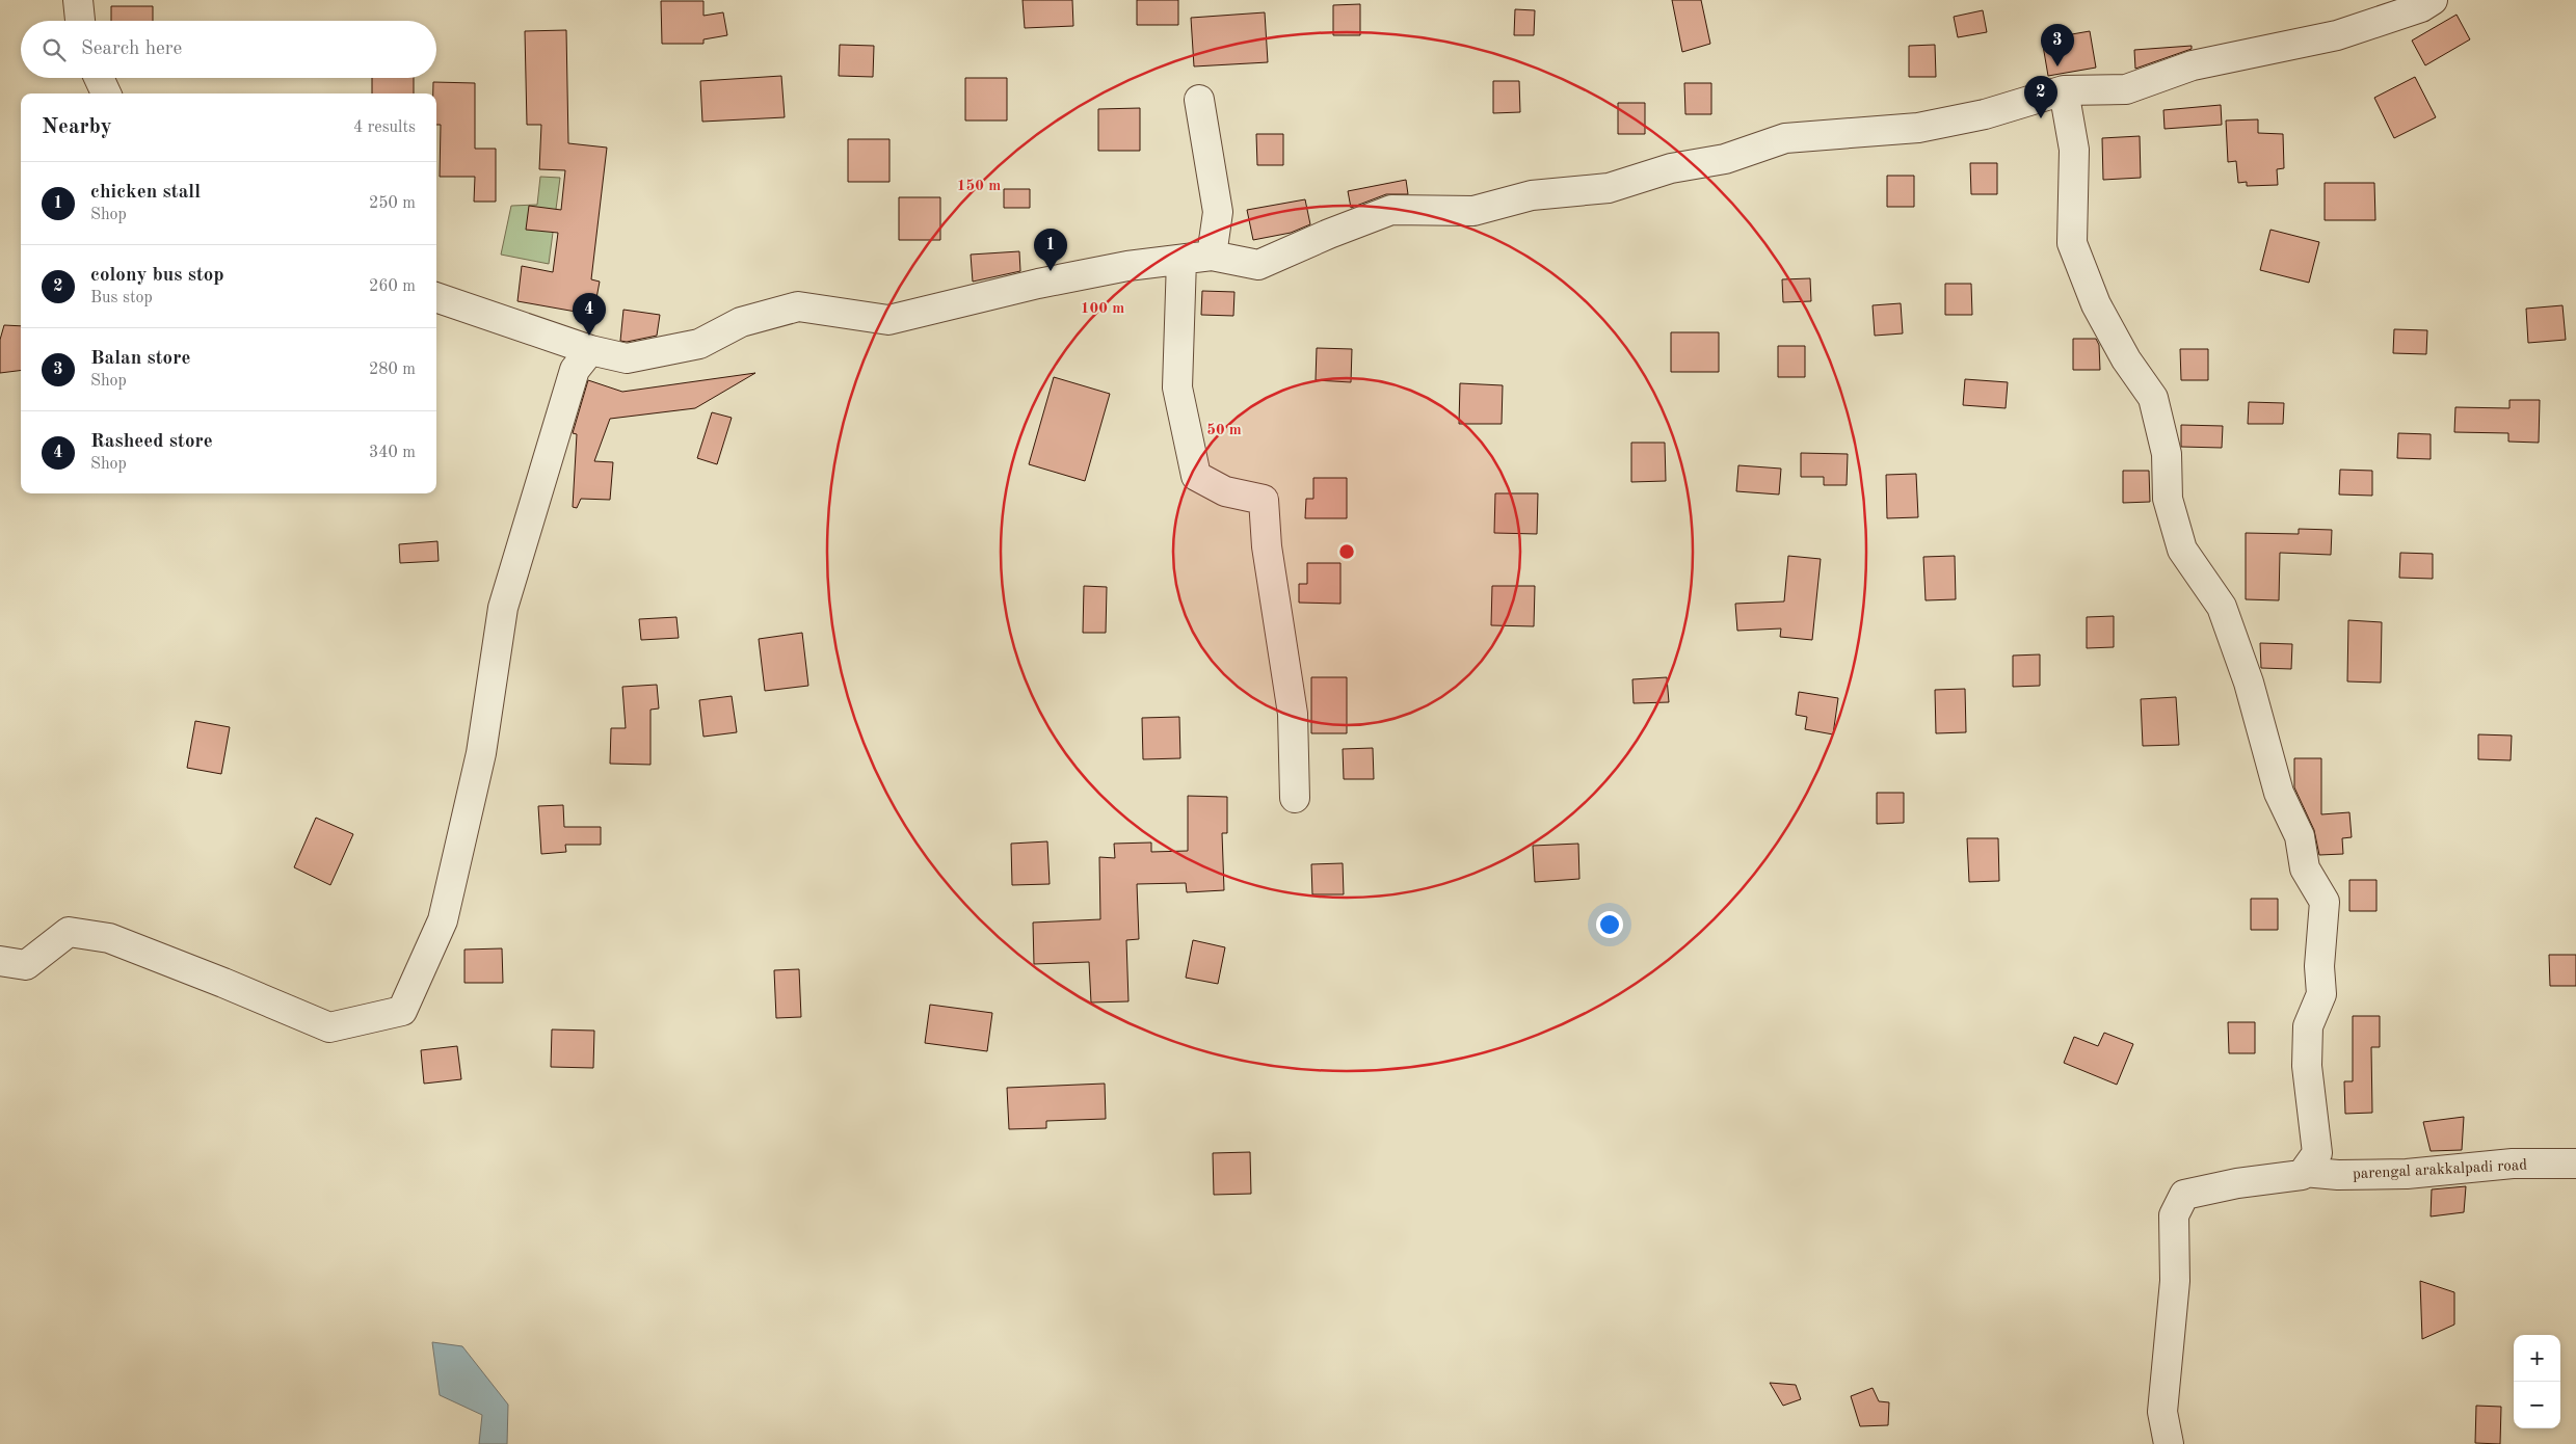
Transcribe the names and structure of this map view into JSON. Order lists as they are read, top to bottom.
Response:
{
  "streets": {
    "street": ["parengal arakkalpadi road"]
  },
  "page": {
    "search": "Search here",
    "pins": [
      "3",
      "2",
      "1",
      "4"
    ],
    "heading": ["Nearby", "4 results"],
    "list": [
      {
        "mark": "1",
        "name": "chicken stall",
        "note": "Shop",
        "value": "250 m"
      },
      {
        "mark": "2",
        "name": "colony bus stop",
        "note": "Bus stop",
        "value": "260 m"
      },
      {
        "mark": "3",
        "name": "Balan store",
        "note": "Shop",
        "value": "280 m"
      },
      {
        "mark": "4",
        "name": "Rasheed store",
        "note": "Shop",
        "value": "340 m"
      }
    ],
    "map_buttons": ["+", "−"]
  },
  "rings": ["150 m", "100 m", "50 m"]
}
